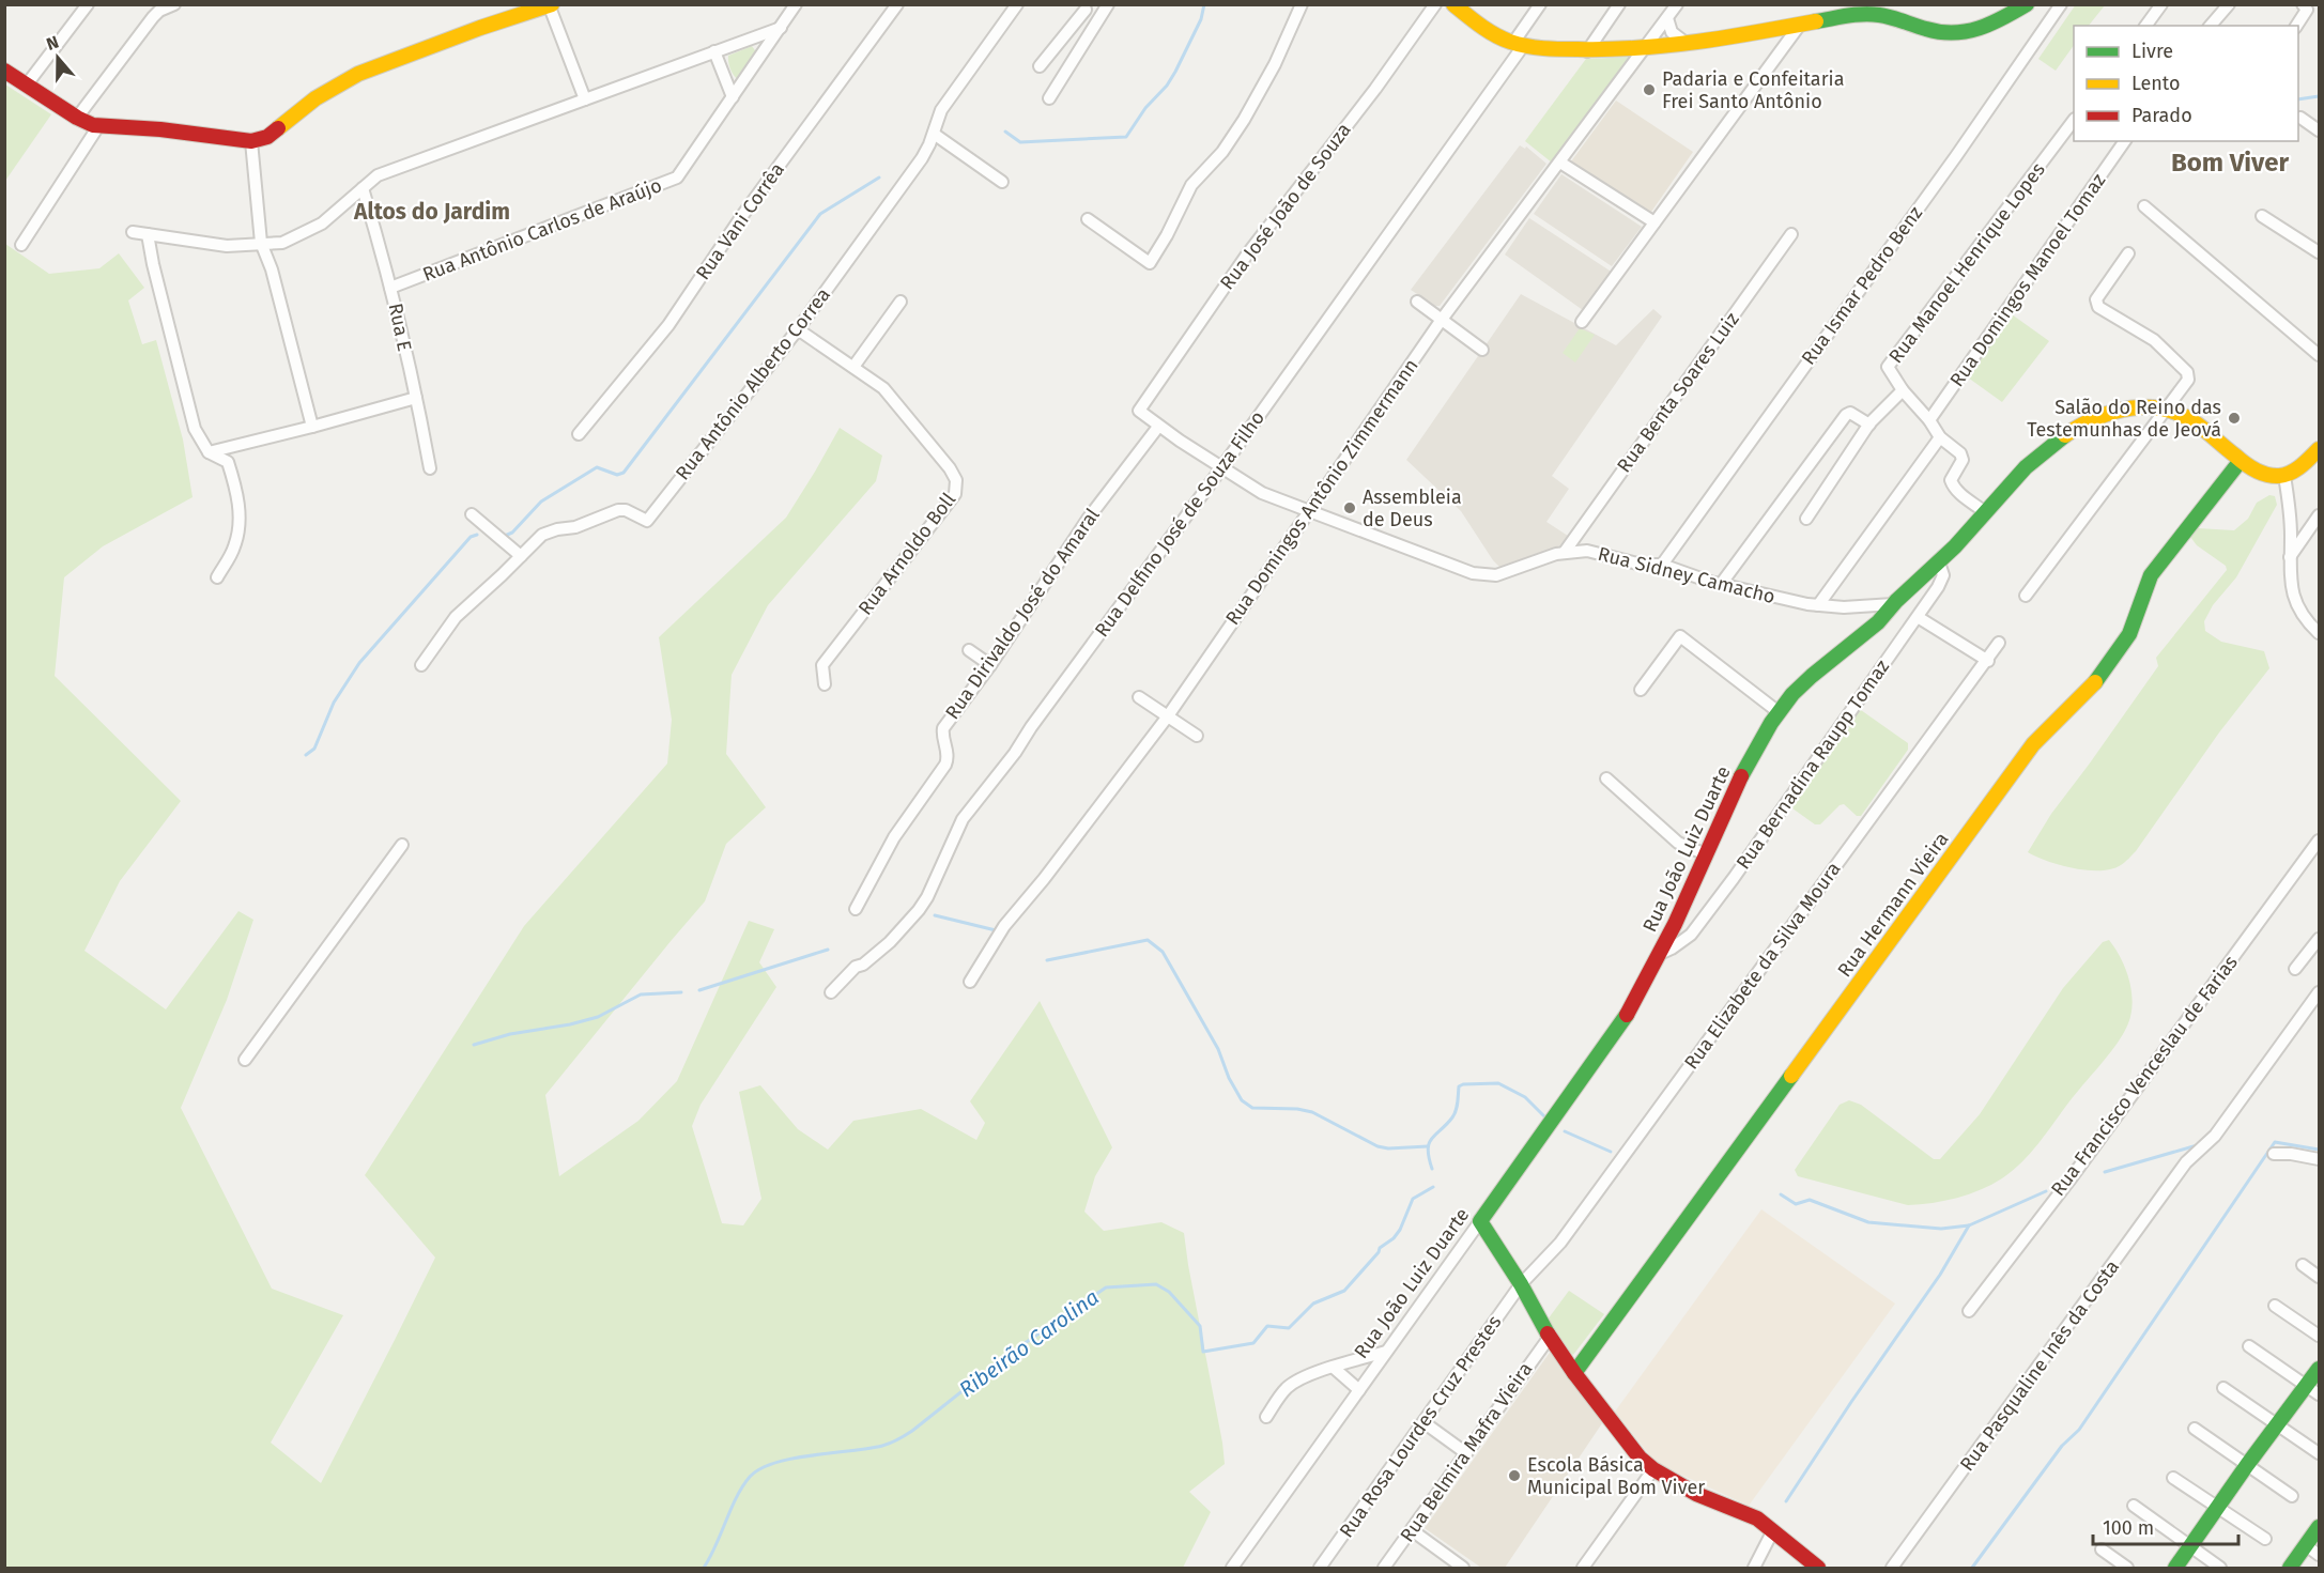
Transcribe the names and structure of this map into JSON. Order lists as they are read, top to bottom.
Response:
{
  "streets": {
    "street": [
      "Rua José João de Souza",
      "Rua Vani Corrêa",
      "Rua Antônio Carlos de Araújo",
      "Rua Manoel Henrique Lopes",
      "Rua Domingos Manoel Tomaz",
      "Rua Ismar Pedro Benz",
      "Rua E",
      "Rua Antônio Alberto Correa",
      "Rua Benta Soares Luiz",
      "Rua Domingos Antônio Zimmermann",
      "Rua Delfino José de Souza Filho",
      "Rua Arnoldo Boll",
      "Rua Sidney Camacho",
      "Rua Dirivaldo José do Amaral",
      "Rua Bernadina Raupp Tomaz",
      "Rua João Luiz Duarte",
      "Rua Hermann Vieira",
      "Rua Elizabete da Silva Moura",
      "Rua Francisco Venceslau de Farias",
      "Rua Pasqualine Inês da Costa",
      "Rua Rosa Lourdes Cruz Prestes",
      "Rua Belmira Mafra Vieira"
    ]
  },
  "crossings": [
    ["Rua José João de Souza", "Rua Sidney Camacho"],
    ["Rua Antônio Carlos de Araújo", "Rua E"],
    ["Rua Manoel Henrique Lopes", "Rua Domingos Manoel Tomaz"],
    ["Rua Manoel Henrique Lopes", "Rua João Luiz Duarte"],
    ["Rua Ismar Pedro Benz", "Rua Sidney Camacho"],
    ["Rua Antônio Alberto Correa", "Rua Arnoldo Boll"],
    ["Rua Benta Soares Luiz", "Rua Sidney Camacho"],
    ["Rua Domingos Antônio Zimmermann", "Rua Sidney Camacho"],
    ["Rua Delfino José de Souza Filho", "Rua Sidney Camacho"],
    ["Rua Sidney Camacho", "Rua Dirivaldo José do Amaral"],
    ["Rua Sidney Camacho", "Rua João Luiz Duarte"],
    ["Rua Bernadina Raupp Tomaz", "Rua João Luiz Duarte"],
    ["Rua João Luiz Duarte", "Rua Hermann Vieira"],
    ["Rua Elizabete da Silva Moura", "Rua Rosa Lourdes Cruz Prestes"]
  ],
  "districts": ["Bom Viver", "Altos do Jardim"],
  "water": ["Ribeirão Carolina"],
  "places": [
    "Padaria e Confeitaria Frei Santo Antônio",
    "Salão do Reino das Testemunhas de Jeová",
    "Assembleia de Deus",
    "Escola Básica Municipal Bom Viver"
  ],
  "legend": ["Livre", "Lento", "Parado"],
  "scale_bar": "100 m",
  "north": "top"
}
